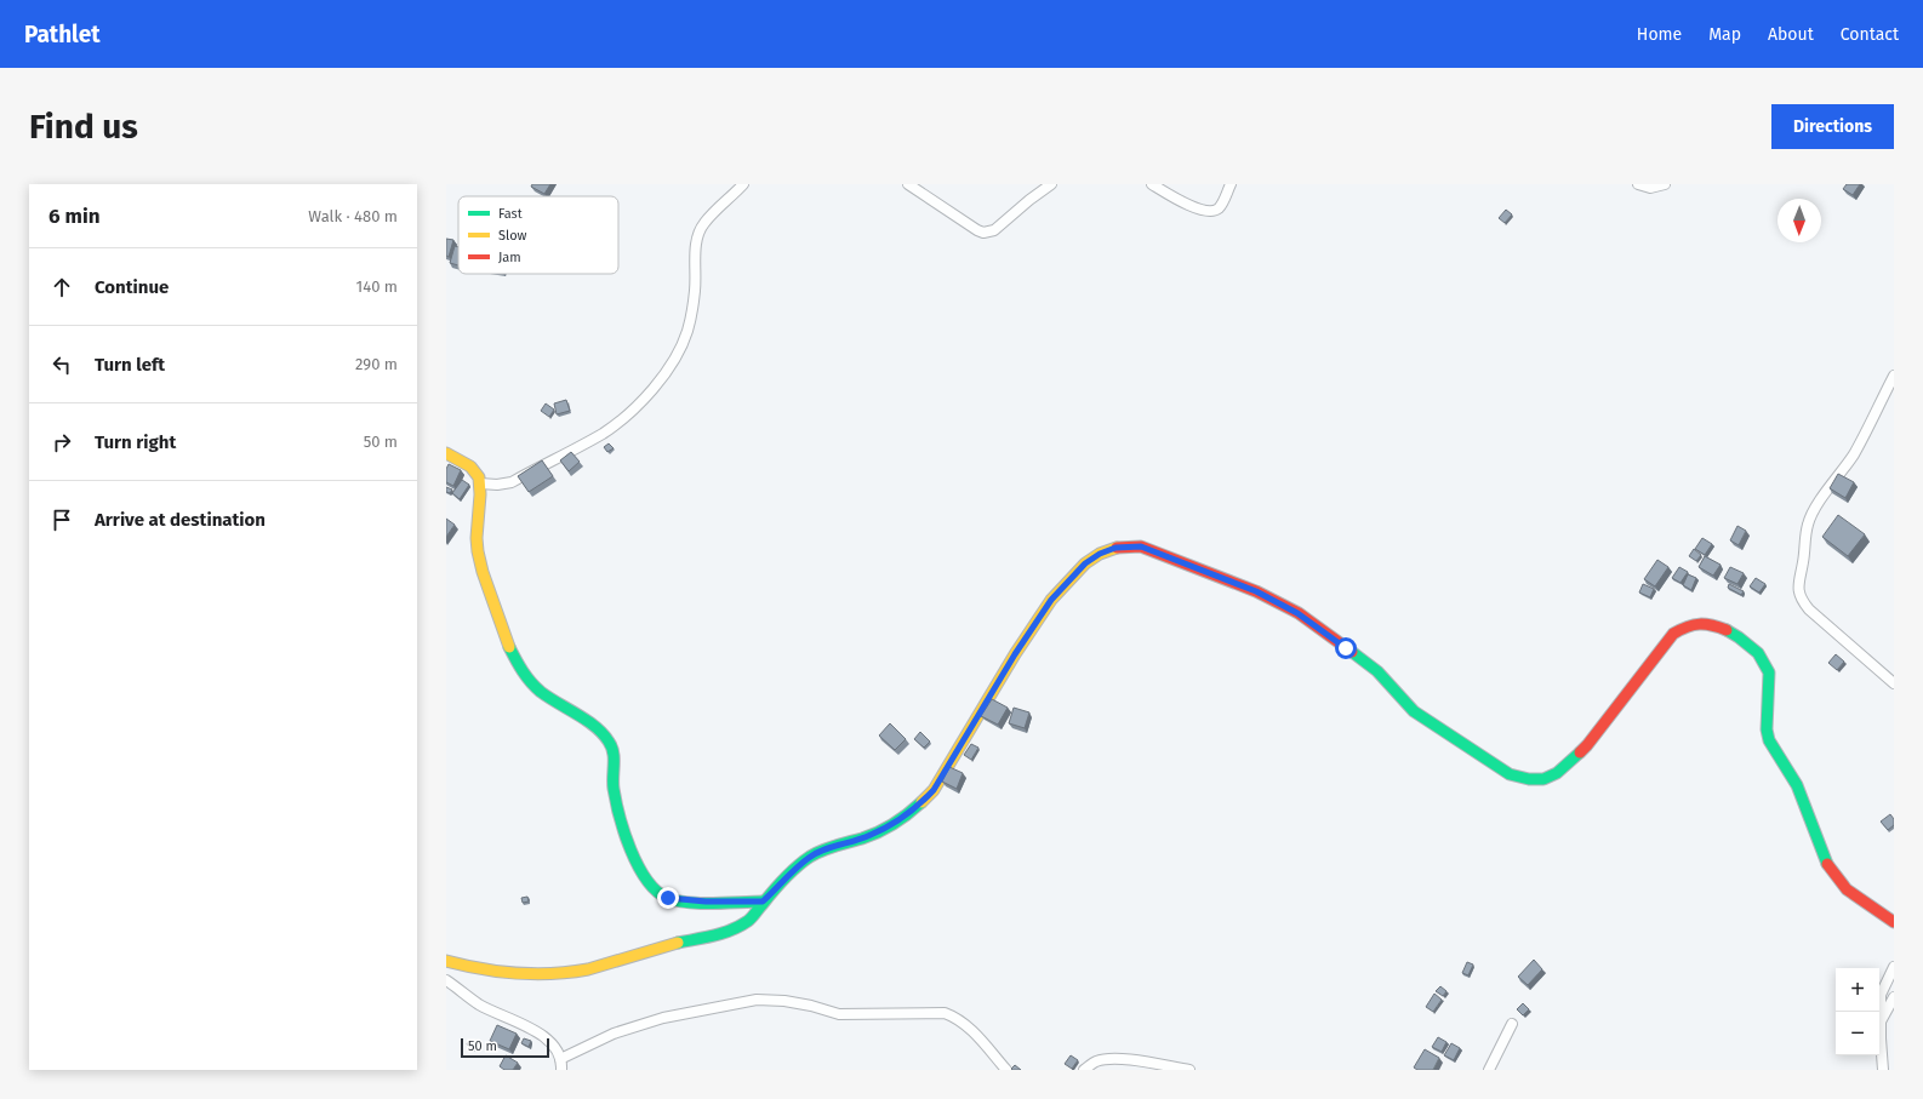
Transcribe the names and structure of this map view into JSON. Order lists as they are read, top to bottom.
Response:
{
  "legend": ["Fast", "Slow", "Jam"],
  "scale_bar": "50 m",
  "north": "bottom",
  "page": {
    "header": "Pathlet",
    "nav": [
      "Home",
      "Map",
      "About",
      "Contact"
    ],
    "buttons": "Directions",
    "title": "Find us",
    "heading": ["6 min", "Walk · 480 m"],
    "list": [
      ["Continue", "140 m"],
      ["Turn left", "290 m"],
      ["Turn right", "50 m"],
      "Arrive at destination"
    ],
    "map_buttons": ["+", "−"],
    "scale": "50 m"
  }
}
